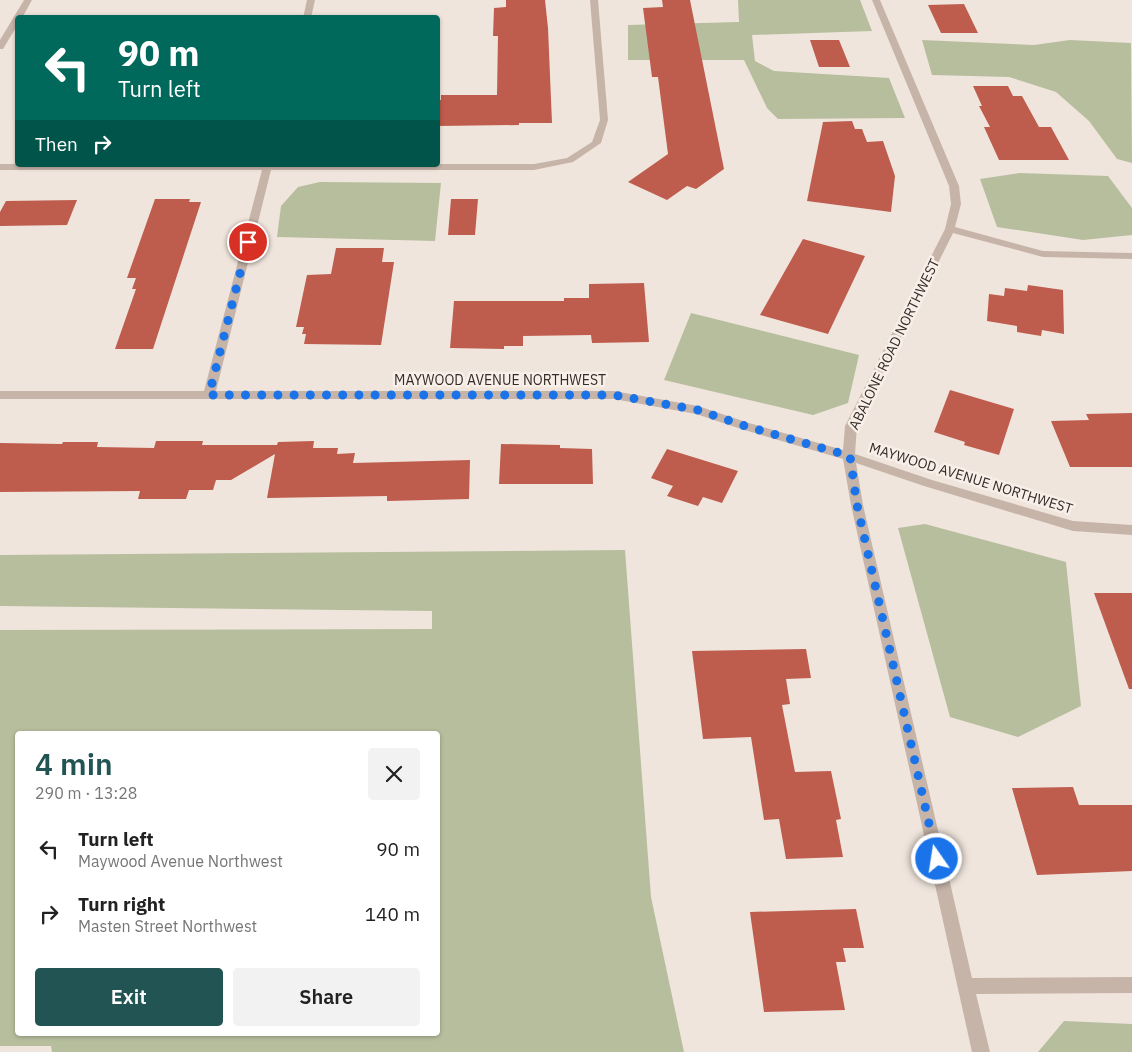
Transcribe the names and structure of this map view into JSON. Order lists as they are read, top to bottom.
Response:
{
  "streets": {
    "street": ["ABALONE ROAD NORTHWEST", "MAYWOOD AVENUE NORTHWEST"]
  },
  "crossings": [
    ["ABALONE ROAD NORTHWEST", "MAYWOOD AVENUE NORTHWEST"]
  ],
  "page": {
    "turn": ["90 m", "Turn left"],
    "then": "Then",
    "heading": ["4 min", "290 m · 13:28"],
    "list": [
      {
        "name": "Turn left",
        "note": "Maywood Avenue Northwest",
        "value": "90 m"
      },
      {
        "name": "Turn right",
        "note": "Masten Street Northwest",
        "value": "140 m"
      }
    ],
    "buttons": ["Exit", "Share"]
  }
}
